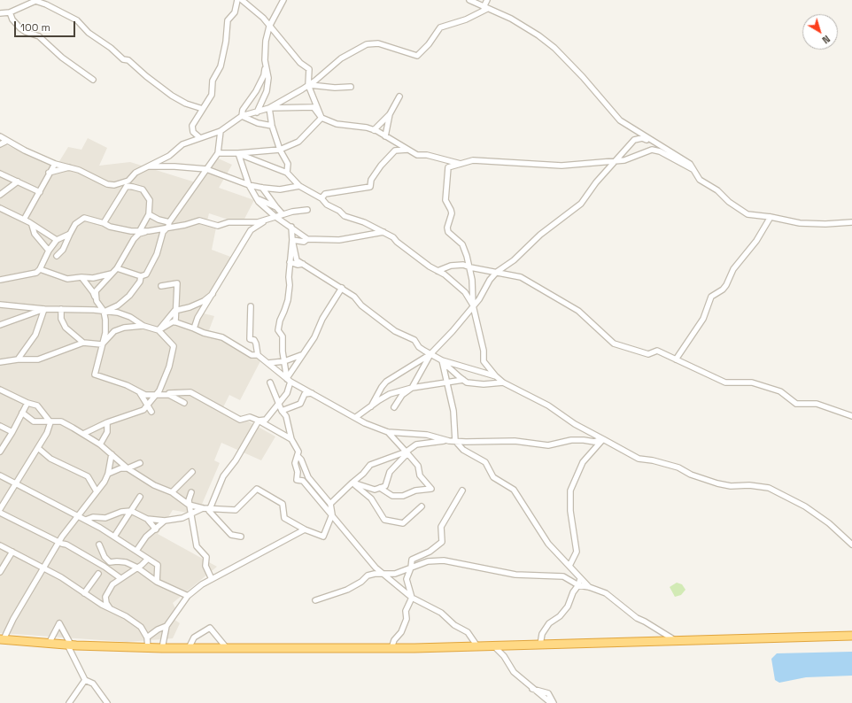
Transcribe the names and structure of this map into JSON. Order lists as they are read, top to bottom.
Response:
{
  "scale_bar": "100 m",
  "north": "bottom right"
}
